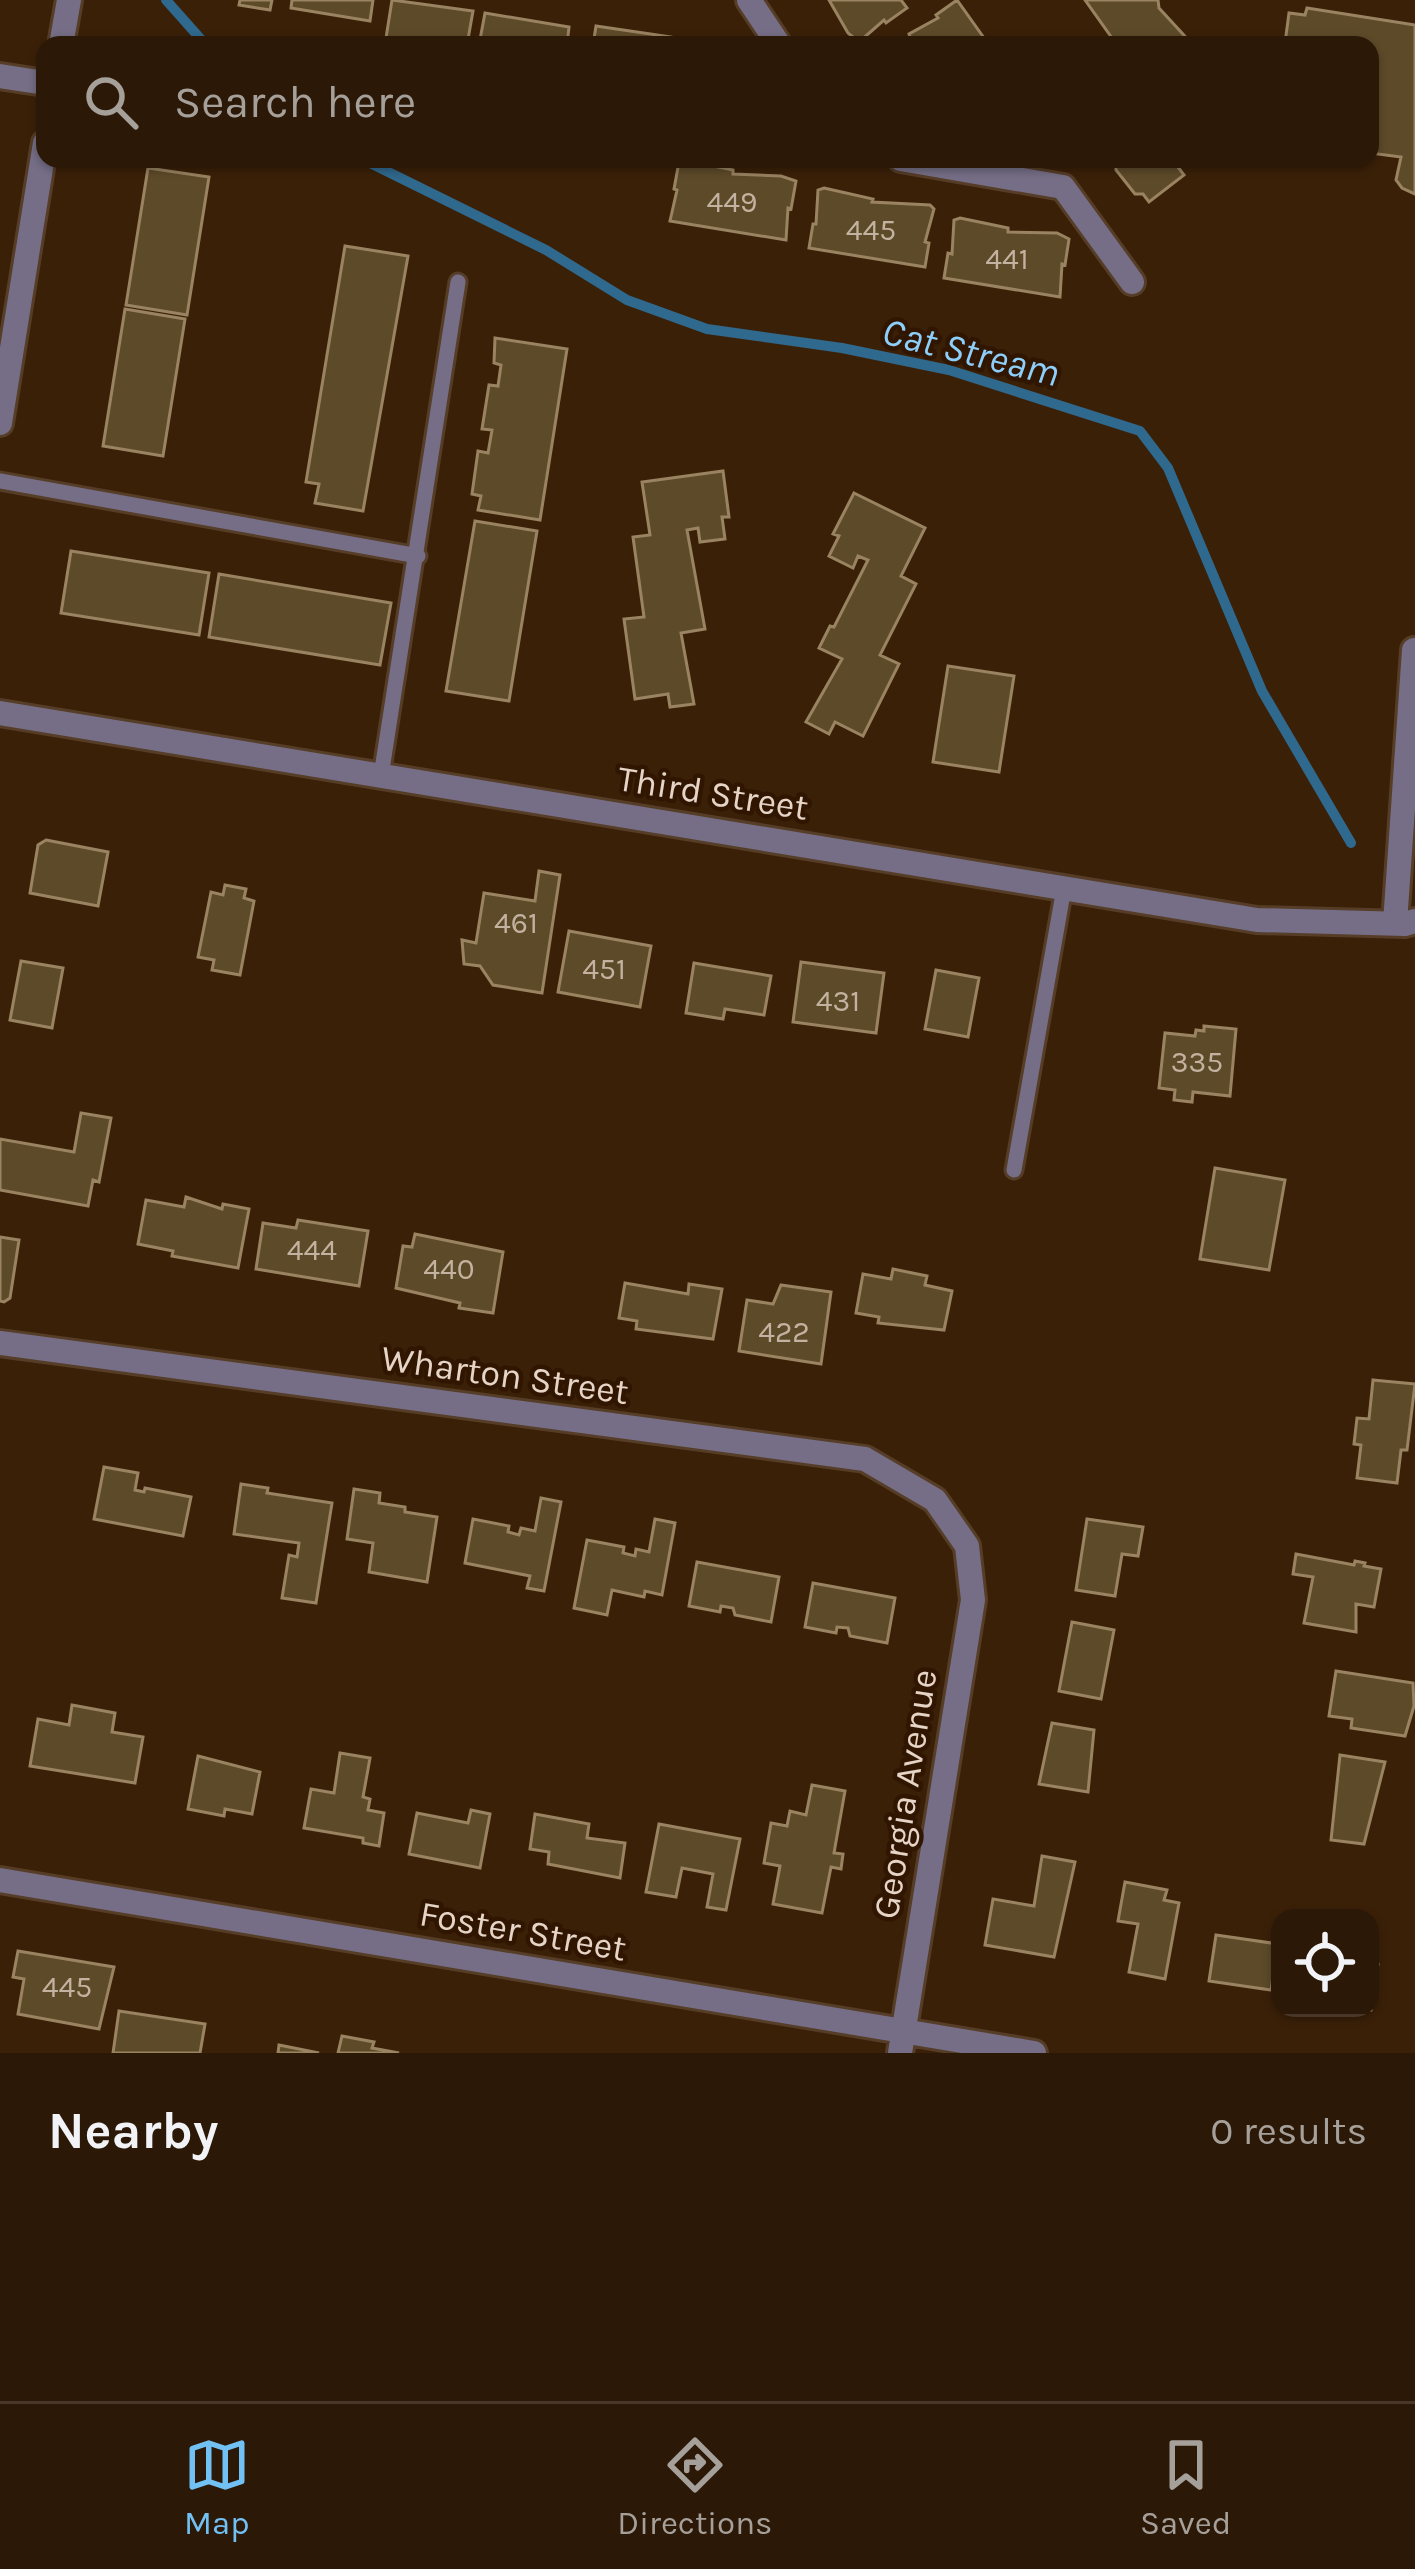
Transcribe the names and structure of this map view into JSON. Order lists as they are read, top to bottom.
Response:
{
  "streets": {
    "street": [
      "Third Street",
      "Wharton Street",
      "Georgia Avenue",
      "Foster Street"
    ]
  },
  "crossings": [
    ["Wharton Street", "Georgia Avenue"],
    ["Georgia Avenue", "Foster Street"]
  ],
  "water": ["Cat Stream"],
  "house_numbers": [
    "449",
    "445",
    "441",
    "461",
    "451",
    "431",
    "335",
    "444",
    "440",
    "422",
    "445"
  ],
  "page": {
    "search": "Search here",
    "heading": ["Nearby", "0 results"],
    "nav": ["Map", "Directions", "Saved"]
  }
}
